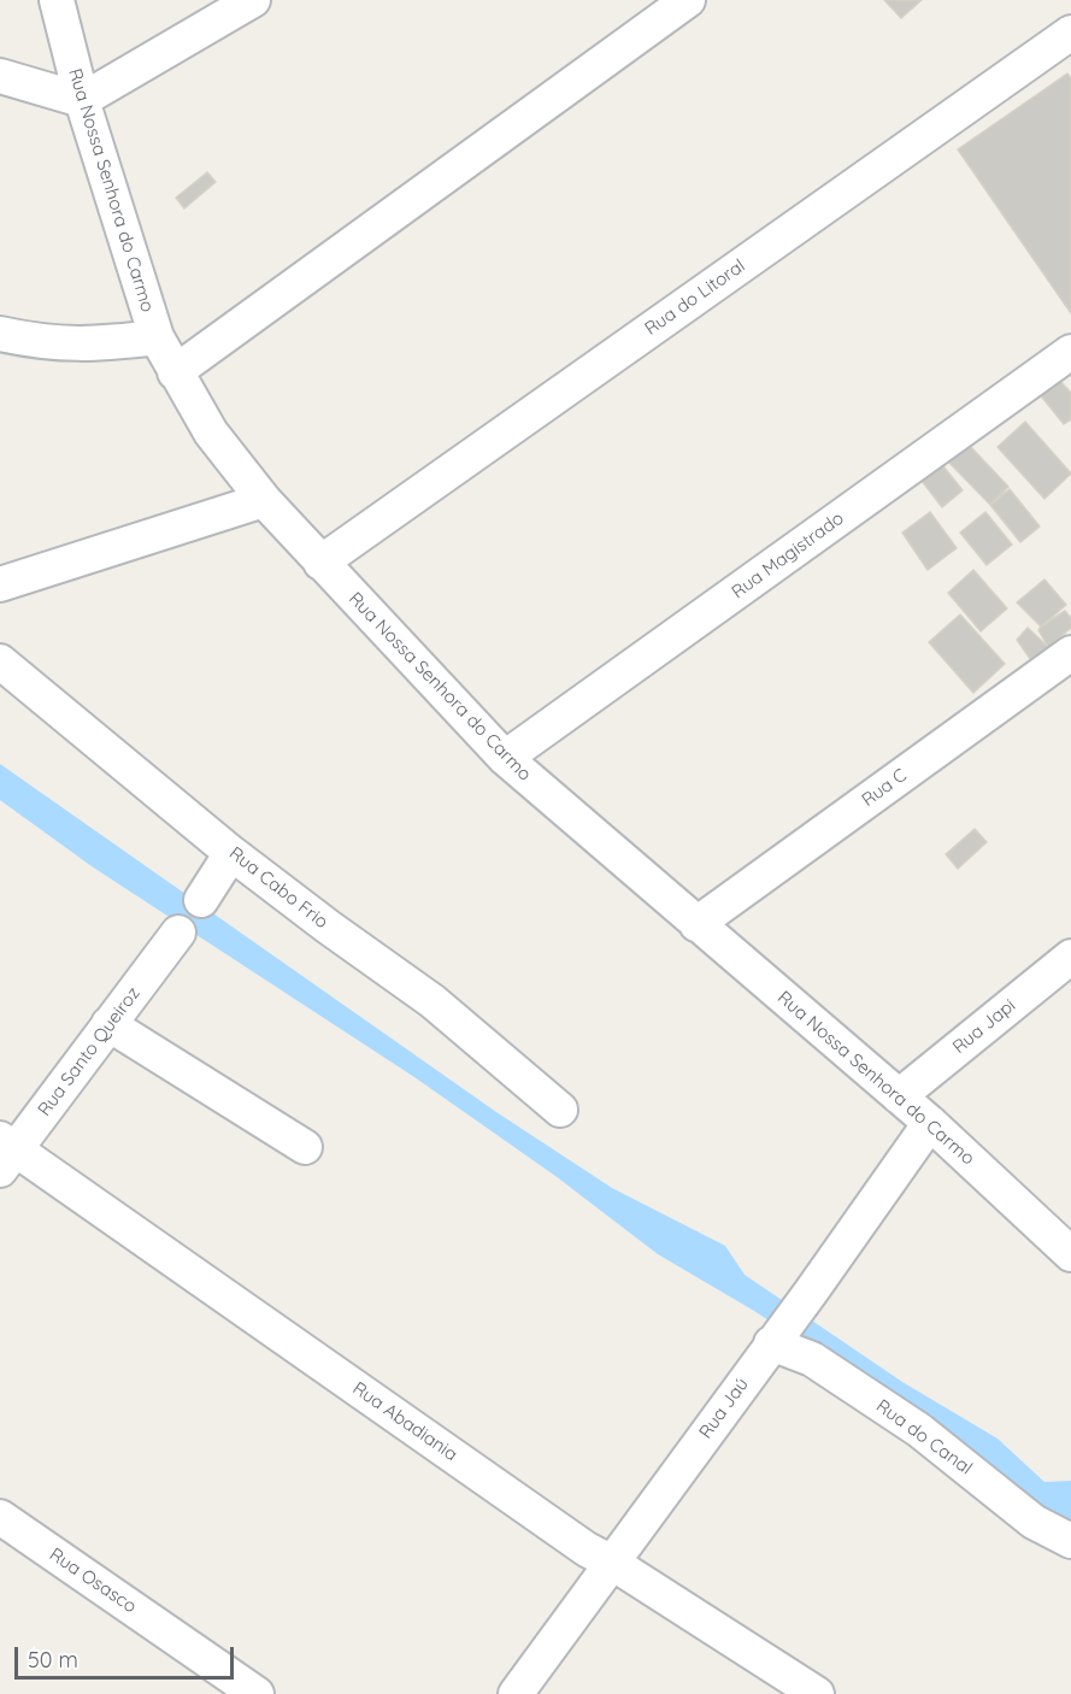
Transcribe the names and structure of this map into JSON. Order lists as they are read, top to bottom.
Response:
{
  "streets": {
    "street": [
      "Rua Nossa Senhora do Carmo",
      "Rua do Litoral",
      "Rua Magistrado",
      "Rua C",
      "Rua Cabo Frio",
      "Rua Japi",
      "Rua Santo Queiroz",
      "Rua Jaú",
      "Rua Abadiania",
      "Rua do Canal",
      "Rua Osasco"
    ]
  },
  "crossings": [
    ["Rua Nossa Senhora do Carmo", "Rua do Litoral"],
    ["Rua Nossa Senhora do Carmo", "Rua Magistrado"],
    ["Rua Nossa Senhora do Carmo", "Rua C"],
    ["Rua Nossa Senhora do Carmo", "Rua Japi"],
    ["Rua Nossa Senhora do Carmo", "Rua Jaú"],
    ["Rua Santo Queiroz", "Rua Abadiania"],
    ["Rua Jaú", "Rua Abadiania"],
    ["Rua Jaú", "Rua do Canal"]
  ],
  "scale_bar": "50 m"
}
